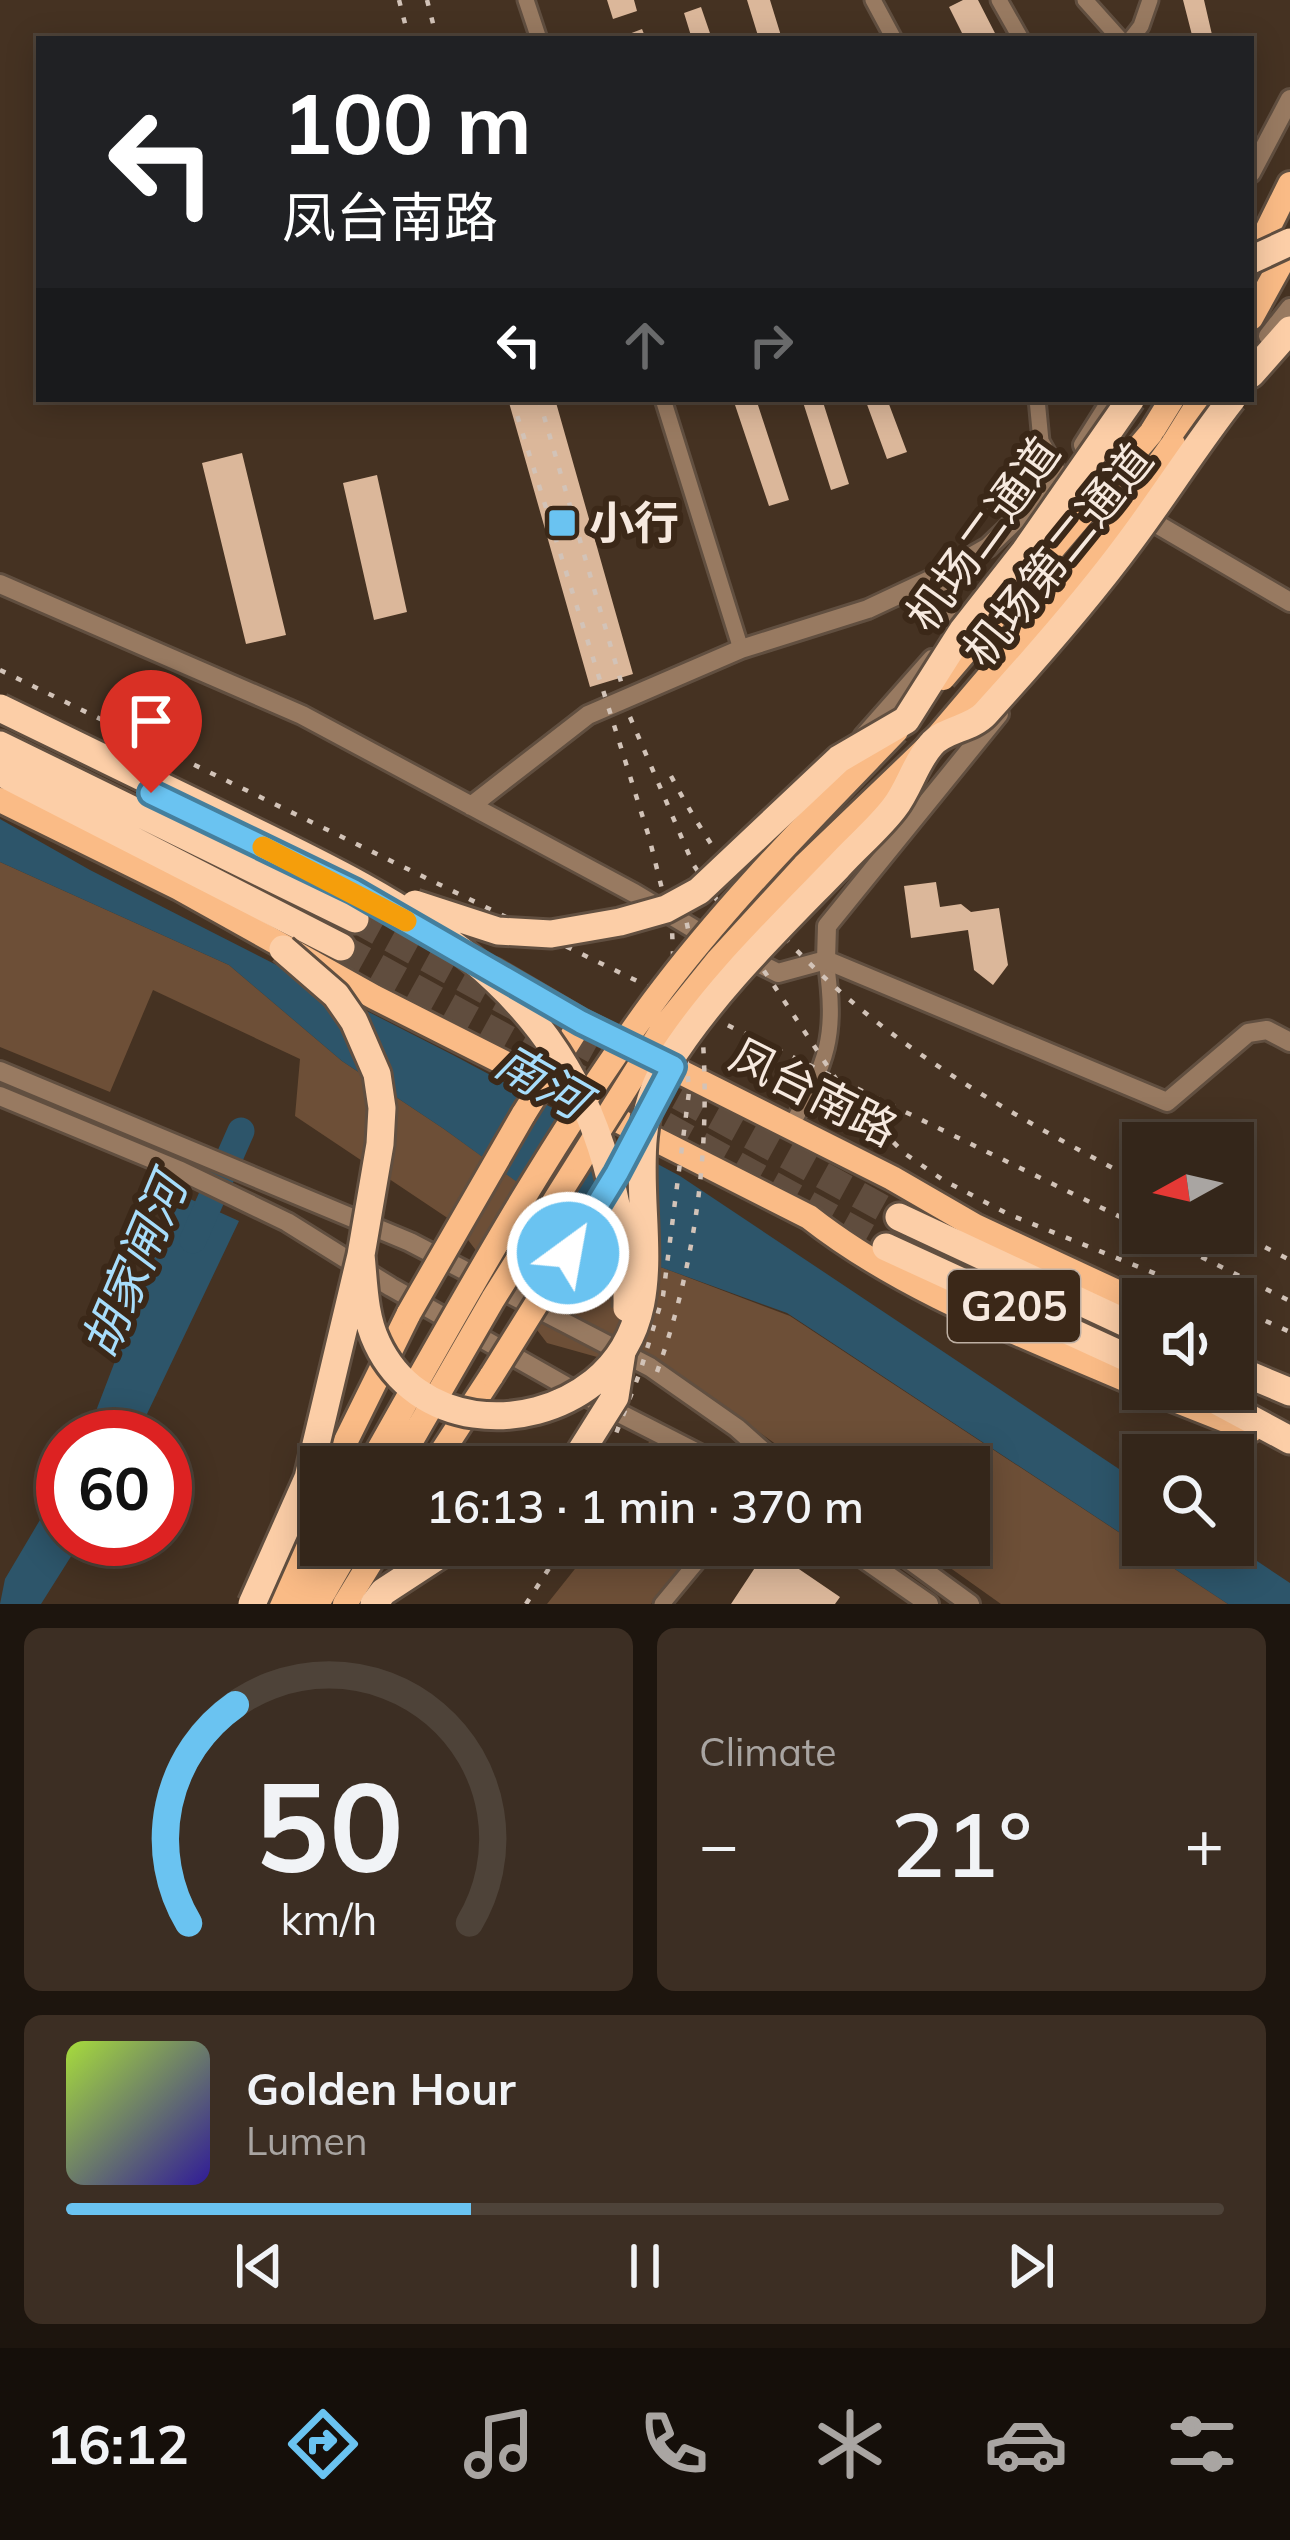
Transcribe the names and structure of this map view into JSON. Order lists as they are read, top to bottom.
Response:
{
  "streets": {
    "highway": ["机场二通道", "机场第二通道", "G205"],
    "main road": ["凤台南路"]
  },
  "water": ["南河", "胡家闸河"],
  "places": {
    "transit": ["小行"]
  },
  "north": "left",
  "page": {
    "turn": ["100 m", "凤台南路"],
    "limit": "60",
    "trip": "16:13 · 1 min · 370 m",
    "tile": "Climate",
    "heat": ["−", "21°", "+"],
    "song": ["Golden Hour", "Lumen"],
    "tabs": "16:12",
    "gauge": ["50", "km/h"]
  }
}
